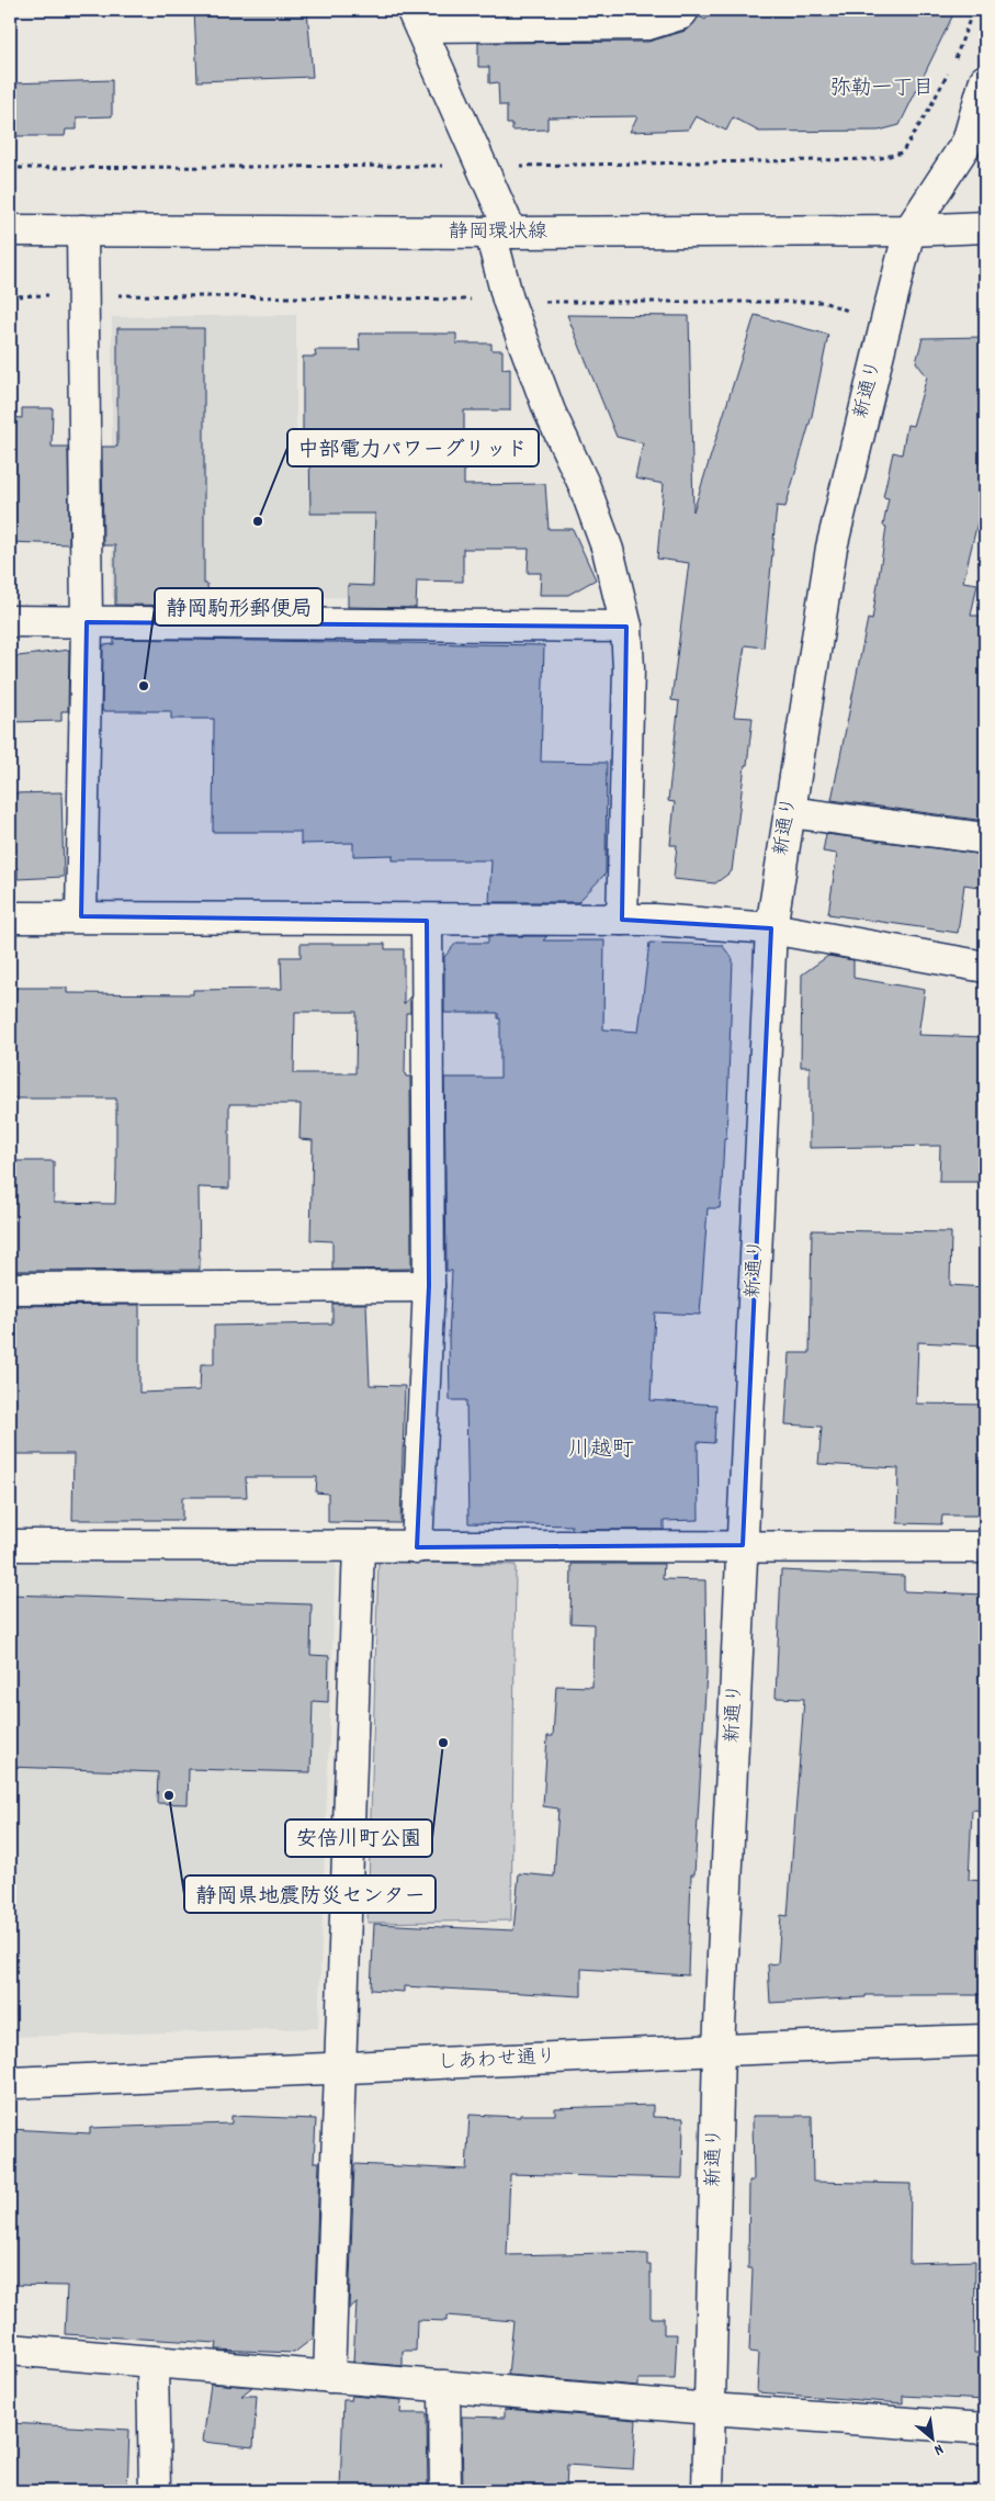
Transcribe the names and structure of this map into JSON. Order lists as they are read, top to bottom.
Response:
{
  "streets": {
    "street": ["静岡環状線", "新通り", "しあわせ通り"]
  },
  "crossings": [
    ["静岡環状線", "新通り"],
    ["新通り", "しあわせ通り"]
  ],
  "districts": ["弥勒一丁目", "川越町"],
  "places": [
    "中部電力パワーグリッド",
    "静岡駒形郵便局",
    "安倍川町公園",
    "静岡県地震防災センター"
  ],
  "north": "bottom right"
}
